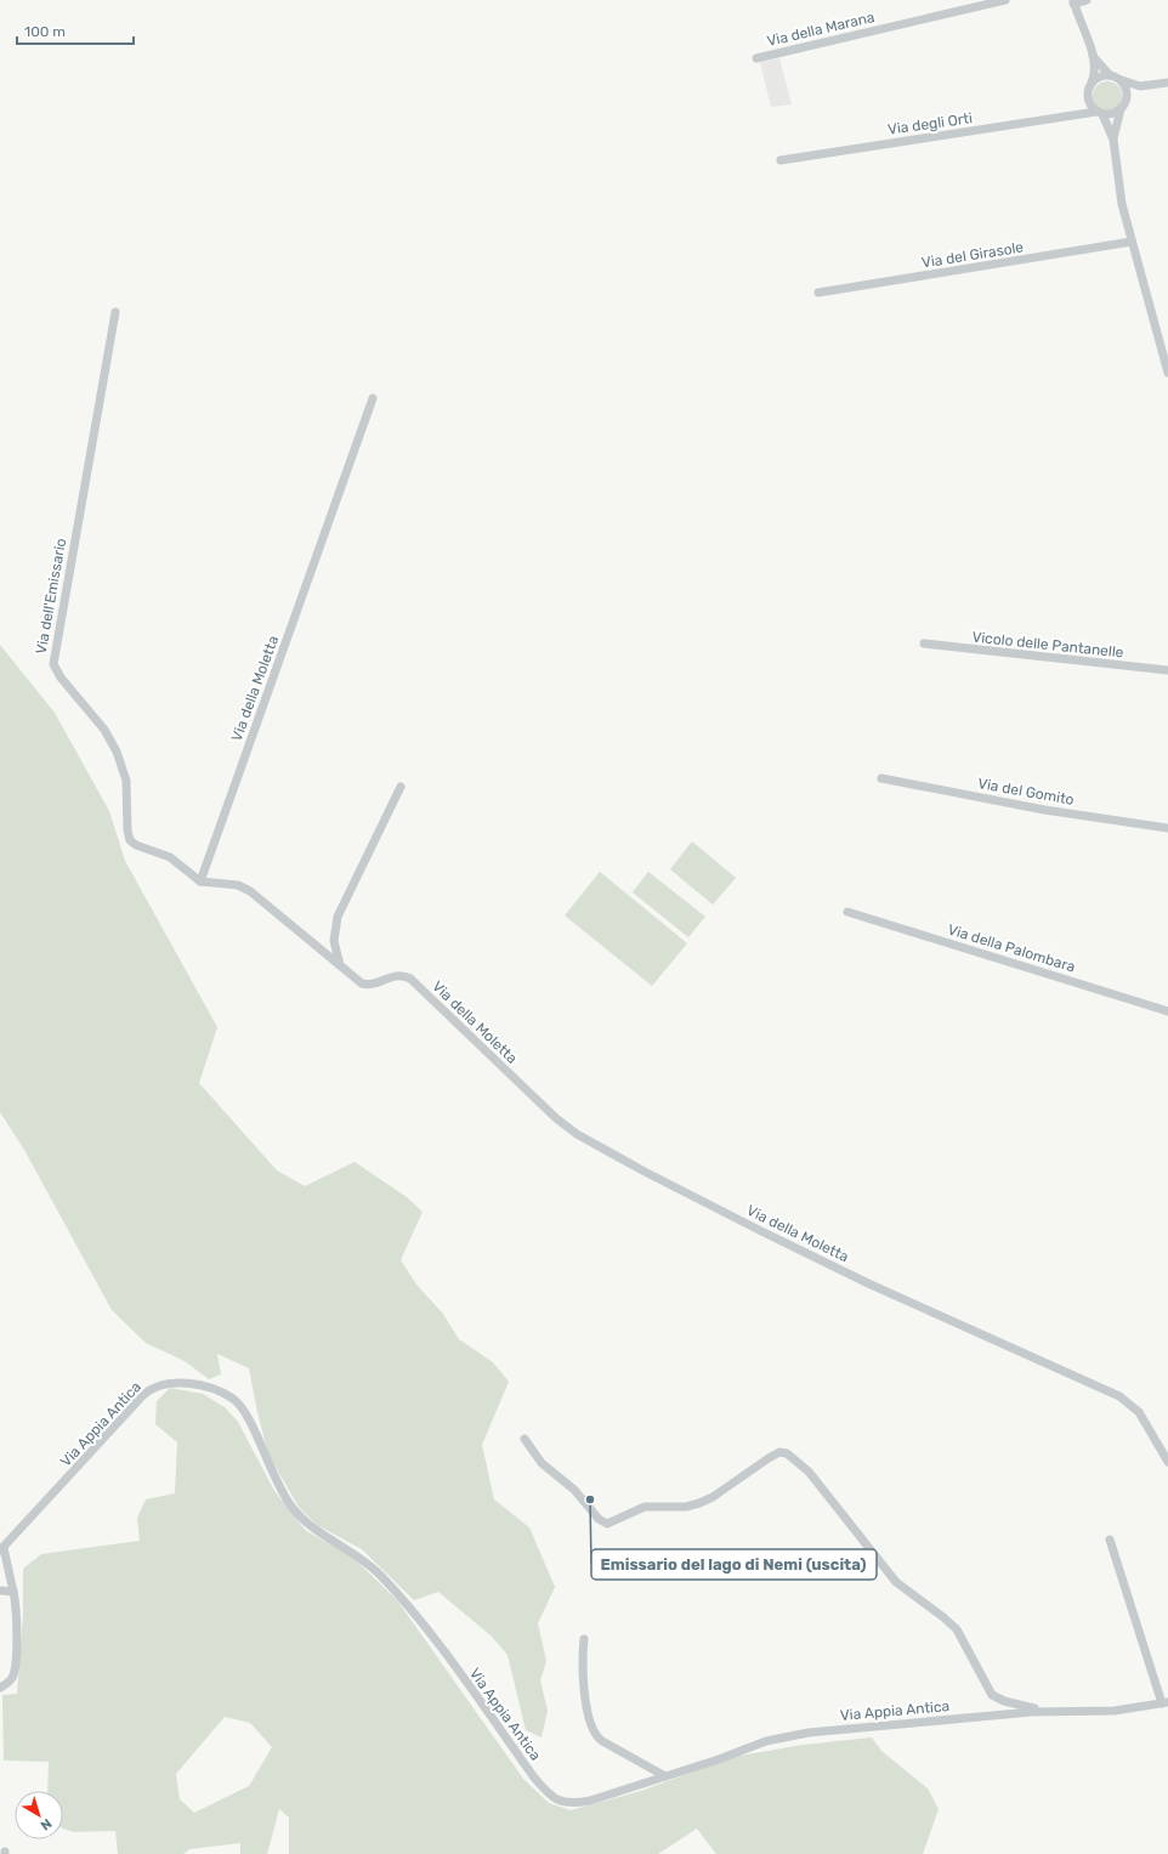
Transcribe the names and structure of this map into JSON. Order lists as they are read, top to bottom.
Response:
{
  "streets": {
    "street": [
      "Via della Marana",
      "Via degli Orti",
      "Via del Girasole",
      "Via dell'Emissario",
      "Vicolo delle Pantanelle",
      "Via della Moletta",
      "Via del Gomito",
      "Via della Palombara",
      "Via Appia Antica"
    ]
  },
  "crossings": [
    ["Via dell'Emissario", "Via della Moletta"]
  ],
  "places": ["Emissario del lago di Nemi (uscita)"],
  "scale_bar": "100 m",
  "north": "bottom right"
}
